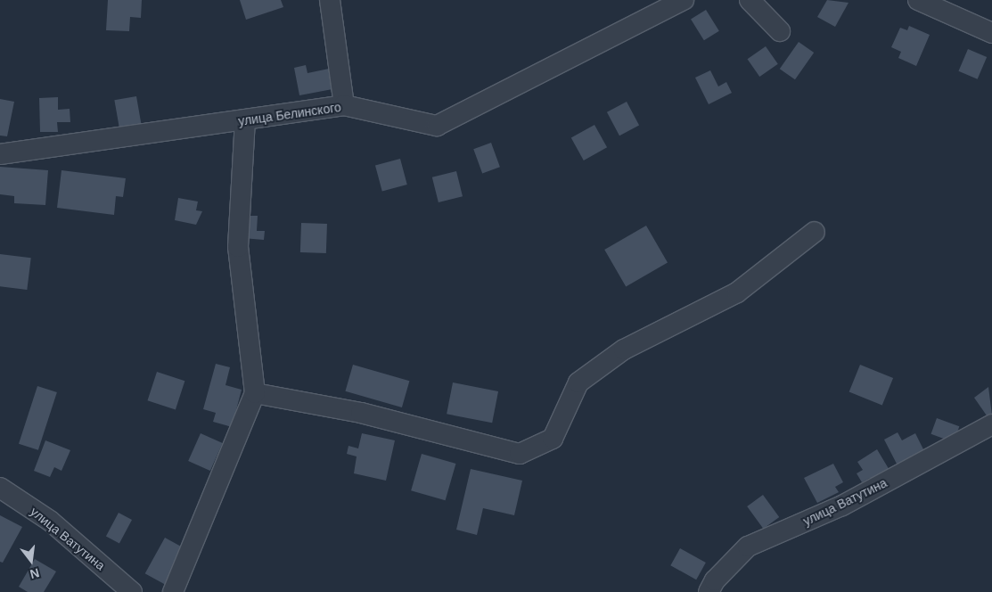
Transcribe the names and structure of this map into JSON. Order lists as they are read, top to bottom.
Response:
{
  "streets": {
    "street": ["улица Белинского", "улица Ватутина"]
  },
  "north": "bottom"
}
